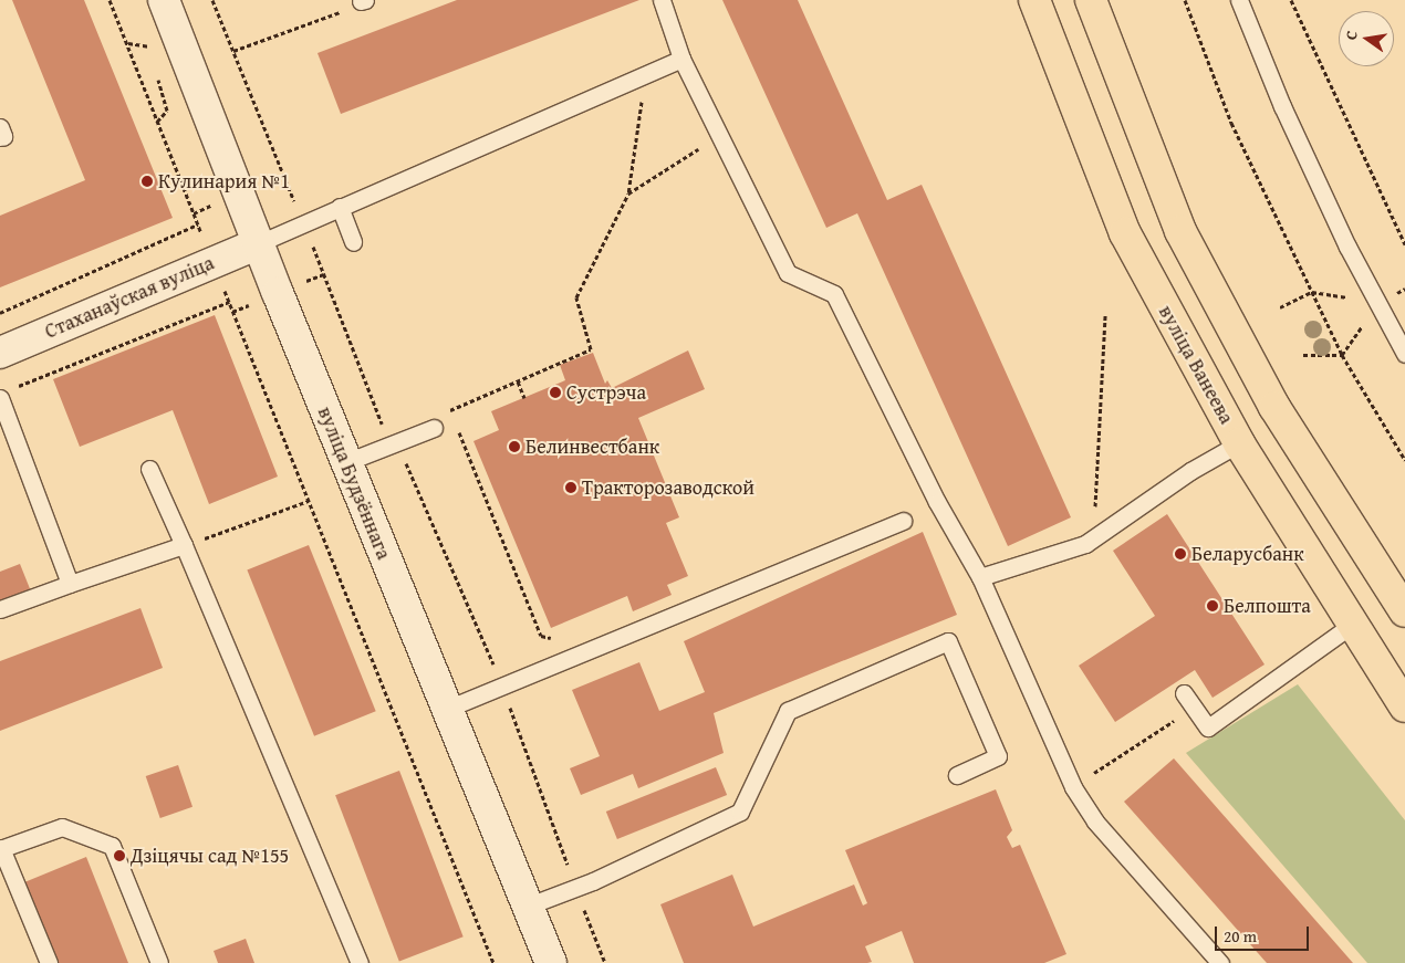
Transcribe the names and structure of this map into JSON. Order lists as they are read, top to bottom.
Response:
{
  "streets": {
    "main road": ["вуліца Ванеева"],
    "street": ["Стаханаўская вуліца", "вуліца Будзённага"]
  },
  "crossings": [
    ["Стаханаўская вуліца", "вуліца Будзённага"]
  ],
  "places": [
    "Кулинария №1",
    "Сустрэча",
    "Белинвестбанк",
    "Тракторозаводской",
    "Беларусбанк",
    "Белпошта",
    "Дзіцячы сад №155"
  ],
  "scale_bar": "20 m",
  "north": "left"
}
